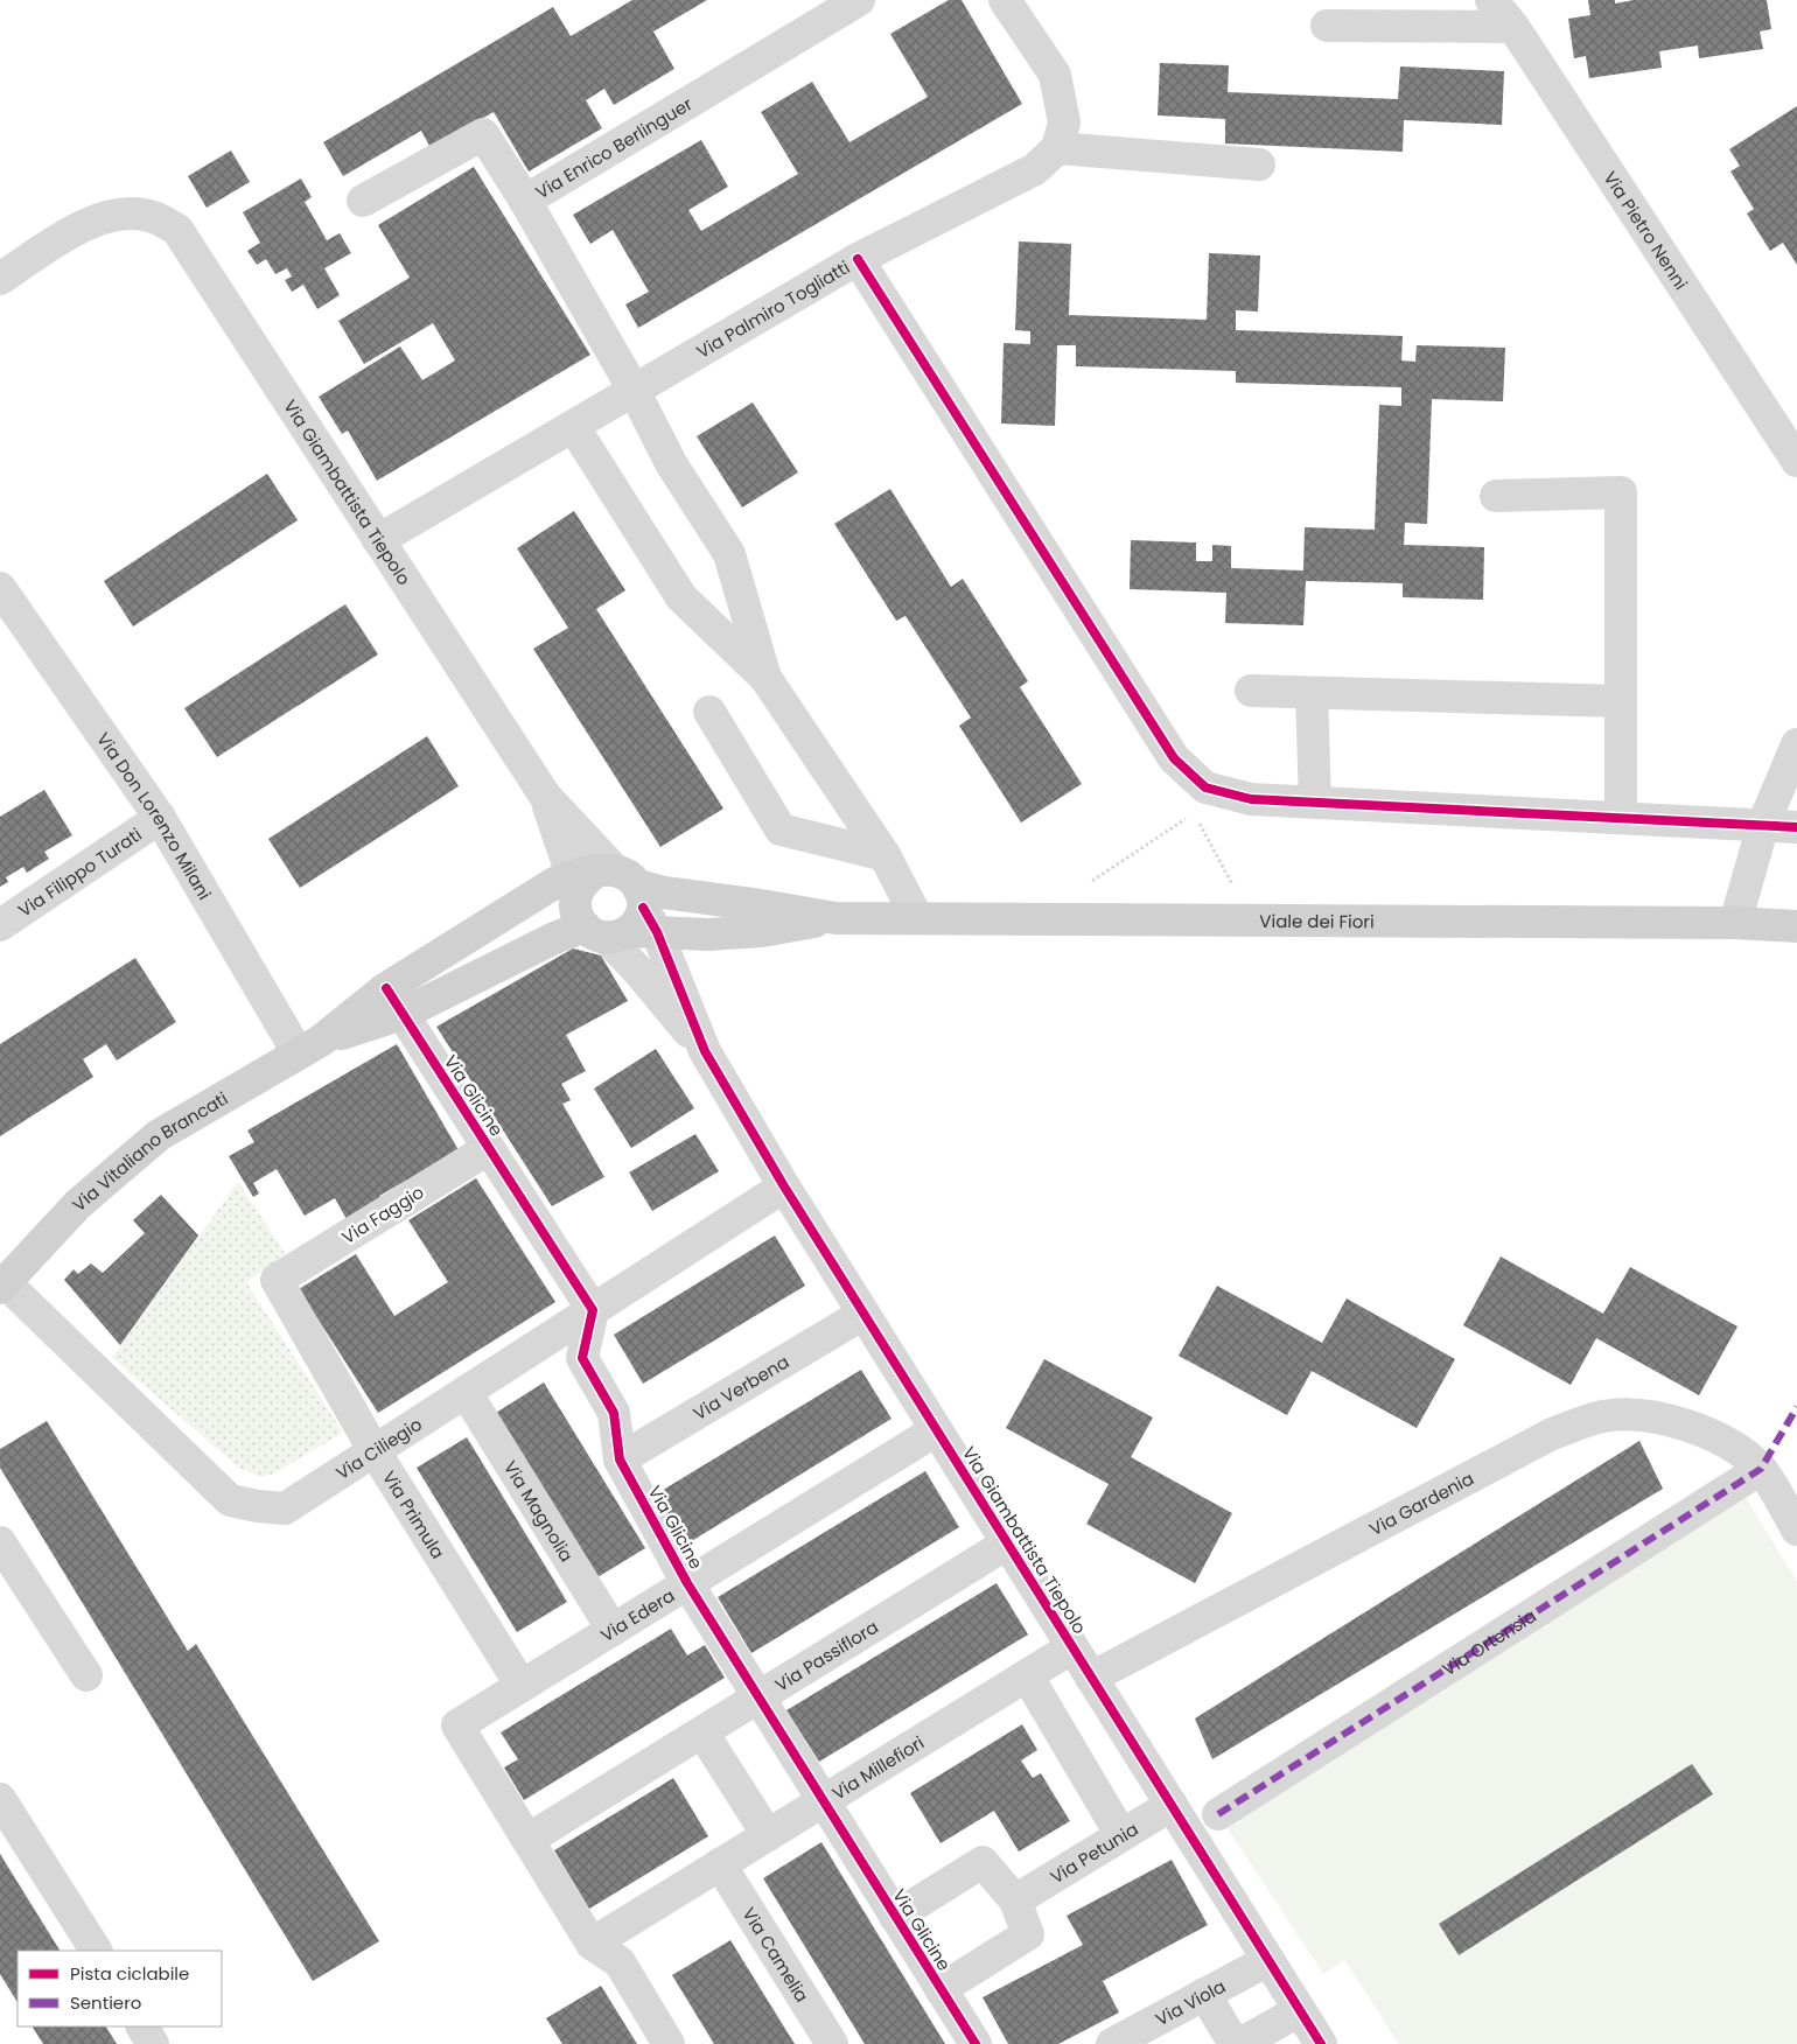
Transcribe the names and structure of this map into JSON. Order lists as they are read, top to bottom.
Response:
{
  "streets": {
    "street": [
      "Via Enrico Berlinguer",
      "Via Pietro Nenni",
      "Via Palmiro Togliatti",
      "Via Giambattista Tiepolo",
      "Via Don Lorenzo Milani",
      "Via Filippo Turati",
      "Viale dei Fiori",
      "Via Glicine",
      "Via Vitaliano Brancati",
      "Via Faggio",
      "Via Verbena",
      "Via Ciliegio",
      "Via Gardenia",
      "Via Magnolia",
      "Via Primula",
      "Via Edera",
      "Via Ortensia",
      "Via Passiflora",
      "Via Millefiori",
      "Via Petunia",
      "Via Camelia",
      "Via Viola"
    ]
  },
  "crossings": [
    ["Via Enrico Berlinguer", "Via Palmiro Togliatti"],
    ["Via Palmiro Togliatti", "Via Giambattista Tiepolo"],
    ["Via Giambattista Tiepolo", "Via Verbena"],
    ["Via Giambattista Tiepolo", "Via Ciliegio"],
    ["Via Giambattista Tiepolo", "Via Gardenia"],
    ["Via Giambattista Tiepolo", "Via Edera"],
    ["Via Giambattista Tiepolo", "Via Passiflora"],
    ["Via Giambattista Tiepolo", "Via Millefiori"],
    ["Via Giambattista Tiepolo", "Via Petunia"],
    ["Via Giambattista Tiepolo", "Via Viola"],
    ["Via Don Lorenzo Milani", "Via Filippo Turati"],
    ["Via Don Lorenzo Milani", "Via Vitaliano Brancati"],
    ["Via Glicine", "Via Vitaliano Brancati"],
    ["Via Glicine", "Via Faggio"],
    ["Via Glicine", "Via Verbena"],
    ["Via Glicine", "Via Ciliegio"],
    ["Via Glicine", "Via Edera"],
    ["Via Glicine", "Via Passiflora"],
    ["Via Glicine", "Via Millefiori"],
    ["Via Vitaliano Brancati", "Via Ciliegio"],
    ["Via Faggio", "Via Primula"],
    ["Via Ciliegio", "Via Magnolia"],
    ["Via Ciliegio", "Via Primula"],
    ["Via Gardenia", "Via Ortensia"],
    ["Via Magnolia", "Via Edera"],
    ["Via Primula", "Via Edera"],
    ["Via Edera", "Via Passiflora"],
    ["Via Millefiori", "Via Camelia"]
  ],
  "legend": ["Pista ciclabile", "Sentiero"]
}
